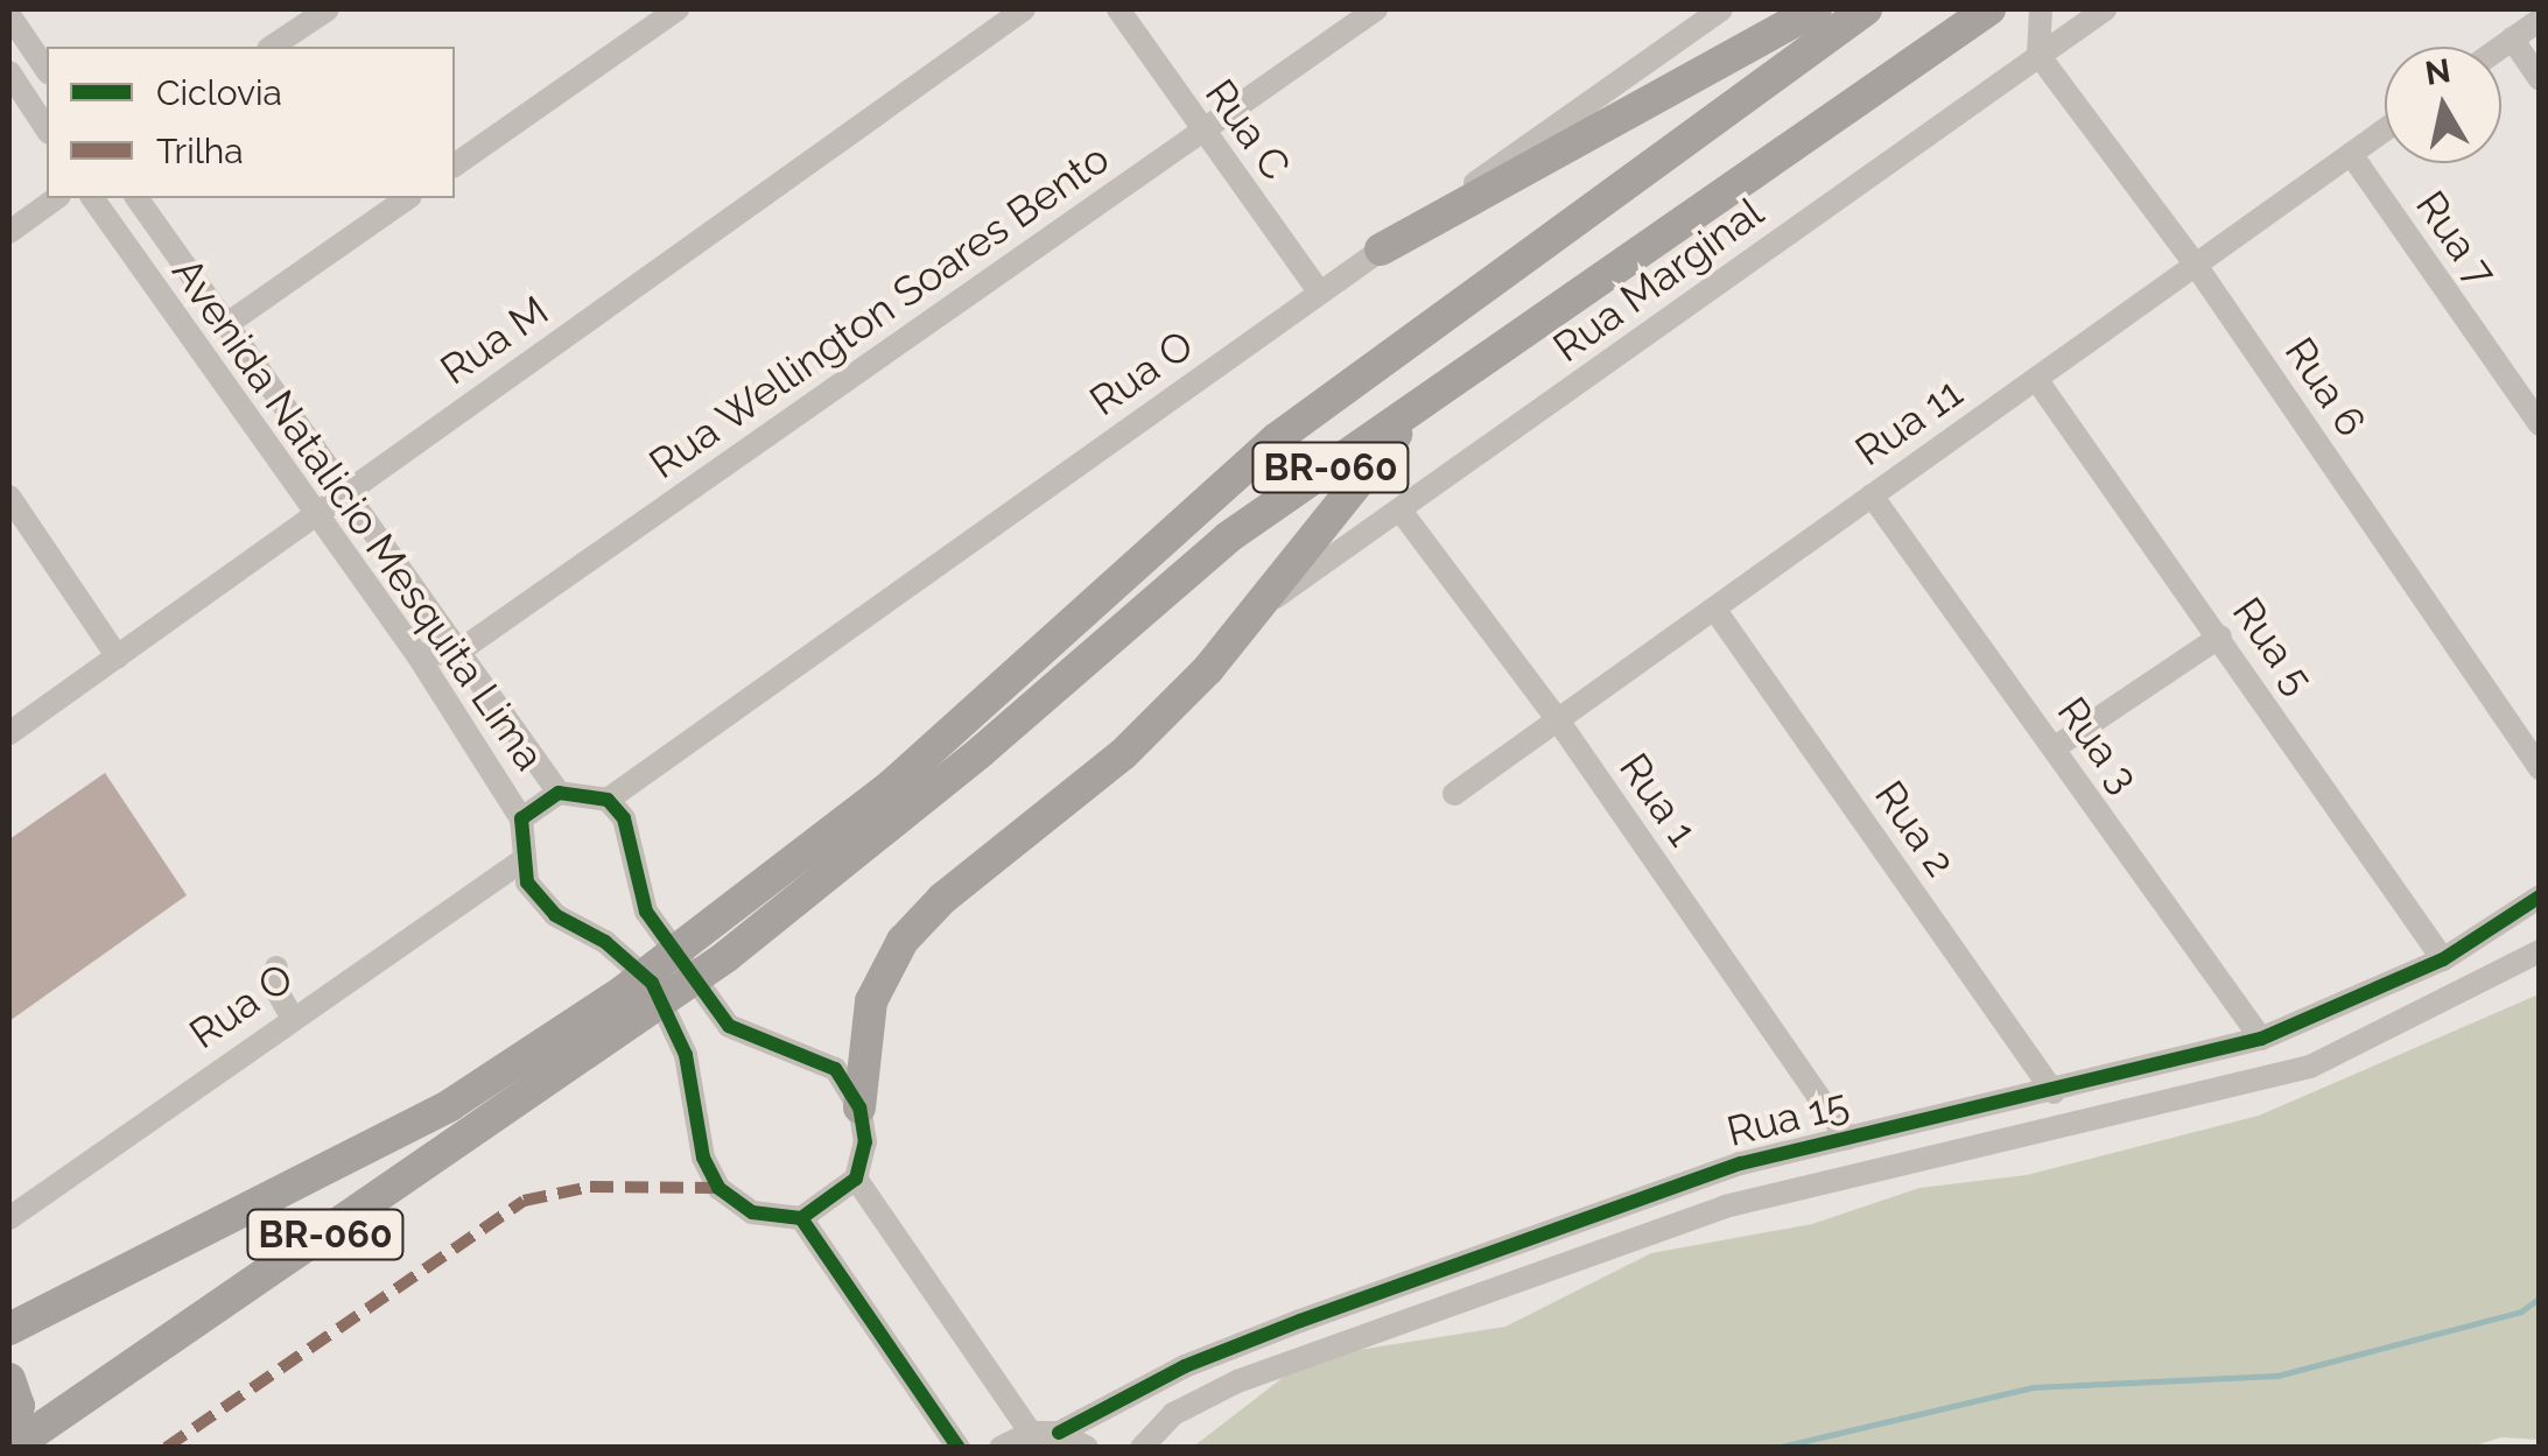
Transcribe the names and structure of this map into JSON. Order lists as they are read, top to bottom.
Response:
{
  "streets": {
    "highway": ["BR-060"],
    "street": [
      "Rua C",
      "Rua 7",
      "Rua Marginal",
      "Rua Wellington Soares Bento",
      "Rua M",
      "Rua O",
      "Rua 6",
      "Rua 11",
      "Avenida Natalicio Mesquita Lima",
      "Rua 5",
      "Rua 3",
      "Rua 1",
      "Rua 2",
      "Rua 15"
    ]
  },
  "crossings": [
    ["Rua C", "Rua Wellington Soares Bento"],
    ["Rua C", "Rua O"],
    ["Rua 7", "Rua 11"],
    ["Rua Marginal", "Rua 6"],
    ["Rua Marginal", "Rua 1"],
    ["Rua Wellington Soares Bento", "Avenida Natalicio Mesquita Lima"],
    ["Rua M", "Avenida Natalicio Mesquita Lima"],
    ["Rua 6", "Rua 11"],
    ["Rua 11", "Rua 5"],
    ["Rua 11", "Rua 3"],
    ["Rua 11", "Rua 1"],
    ["Rua 11", "Rua 2"],
    ["Rua 5", "Rua 15"],
    ["Rua 3", "Rua 15"],
    ["Rua 1", "Rua 15"],
    ["Rua 2", "Rua 15"]
  ],
  "legend": ["Ciclovia", "Trilha"],
  "north": "top"
}
